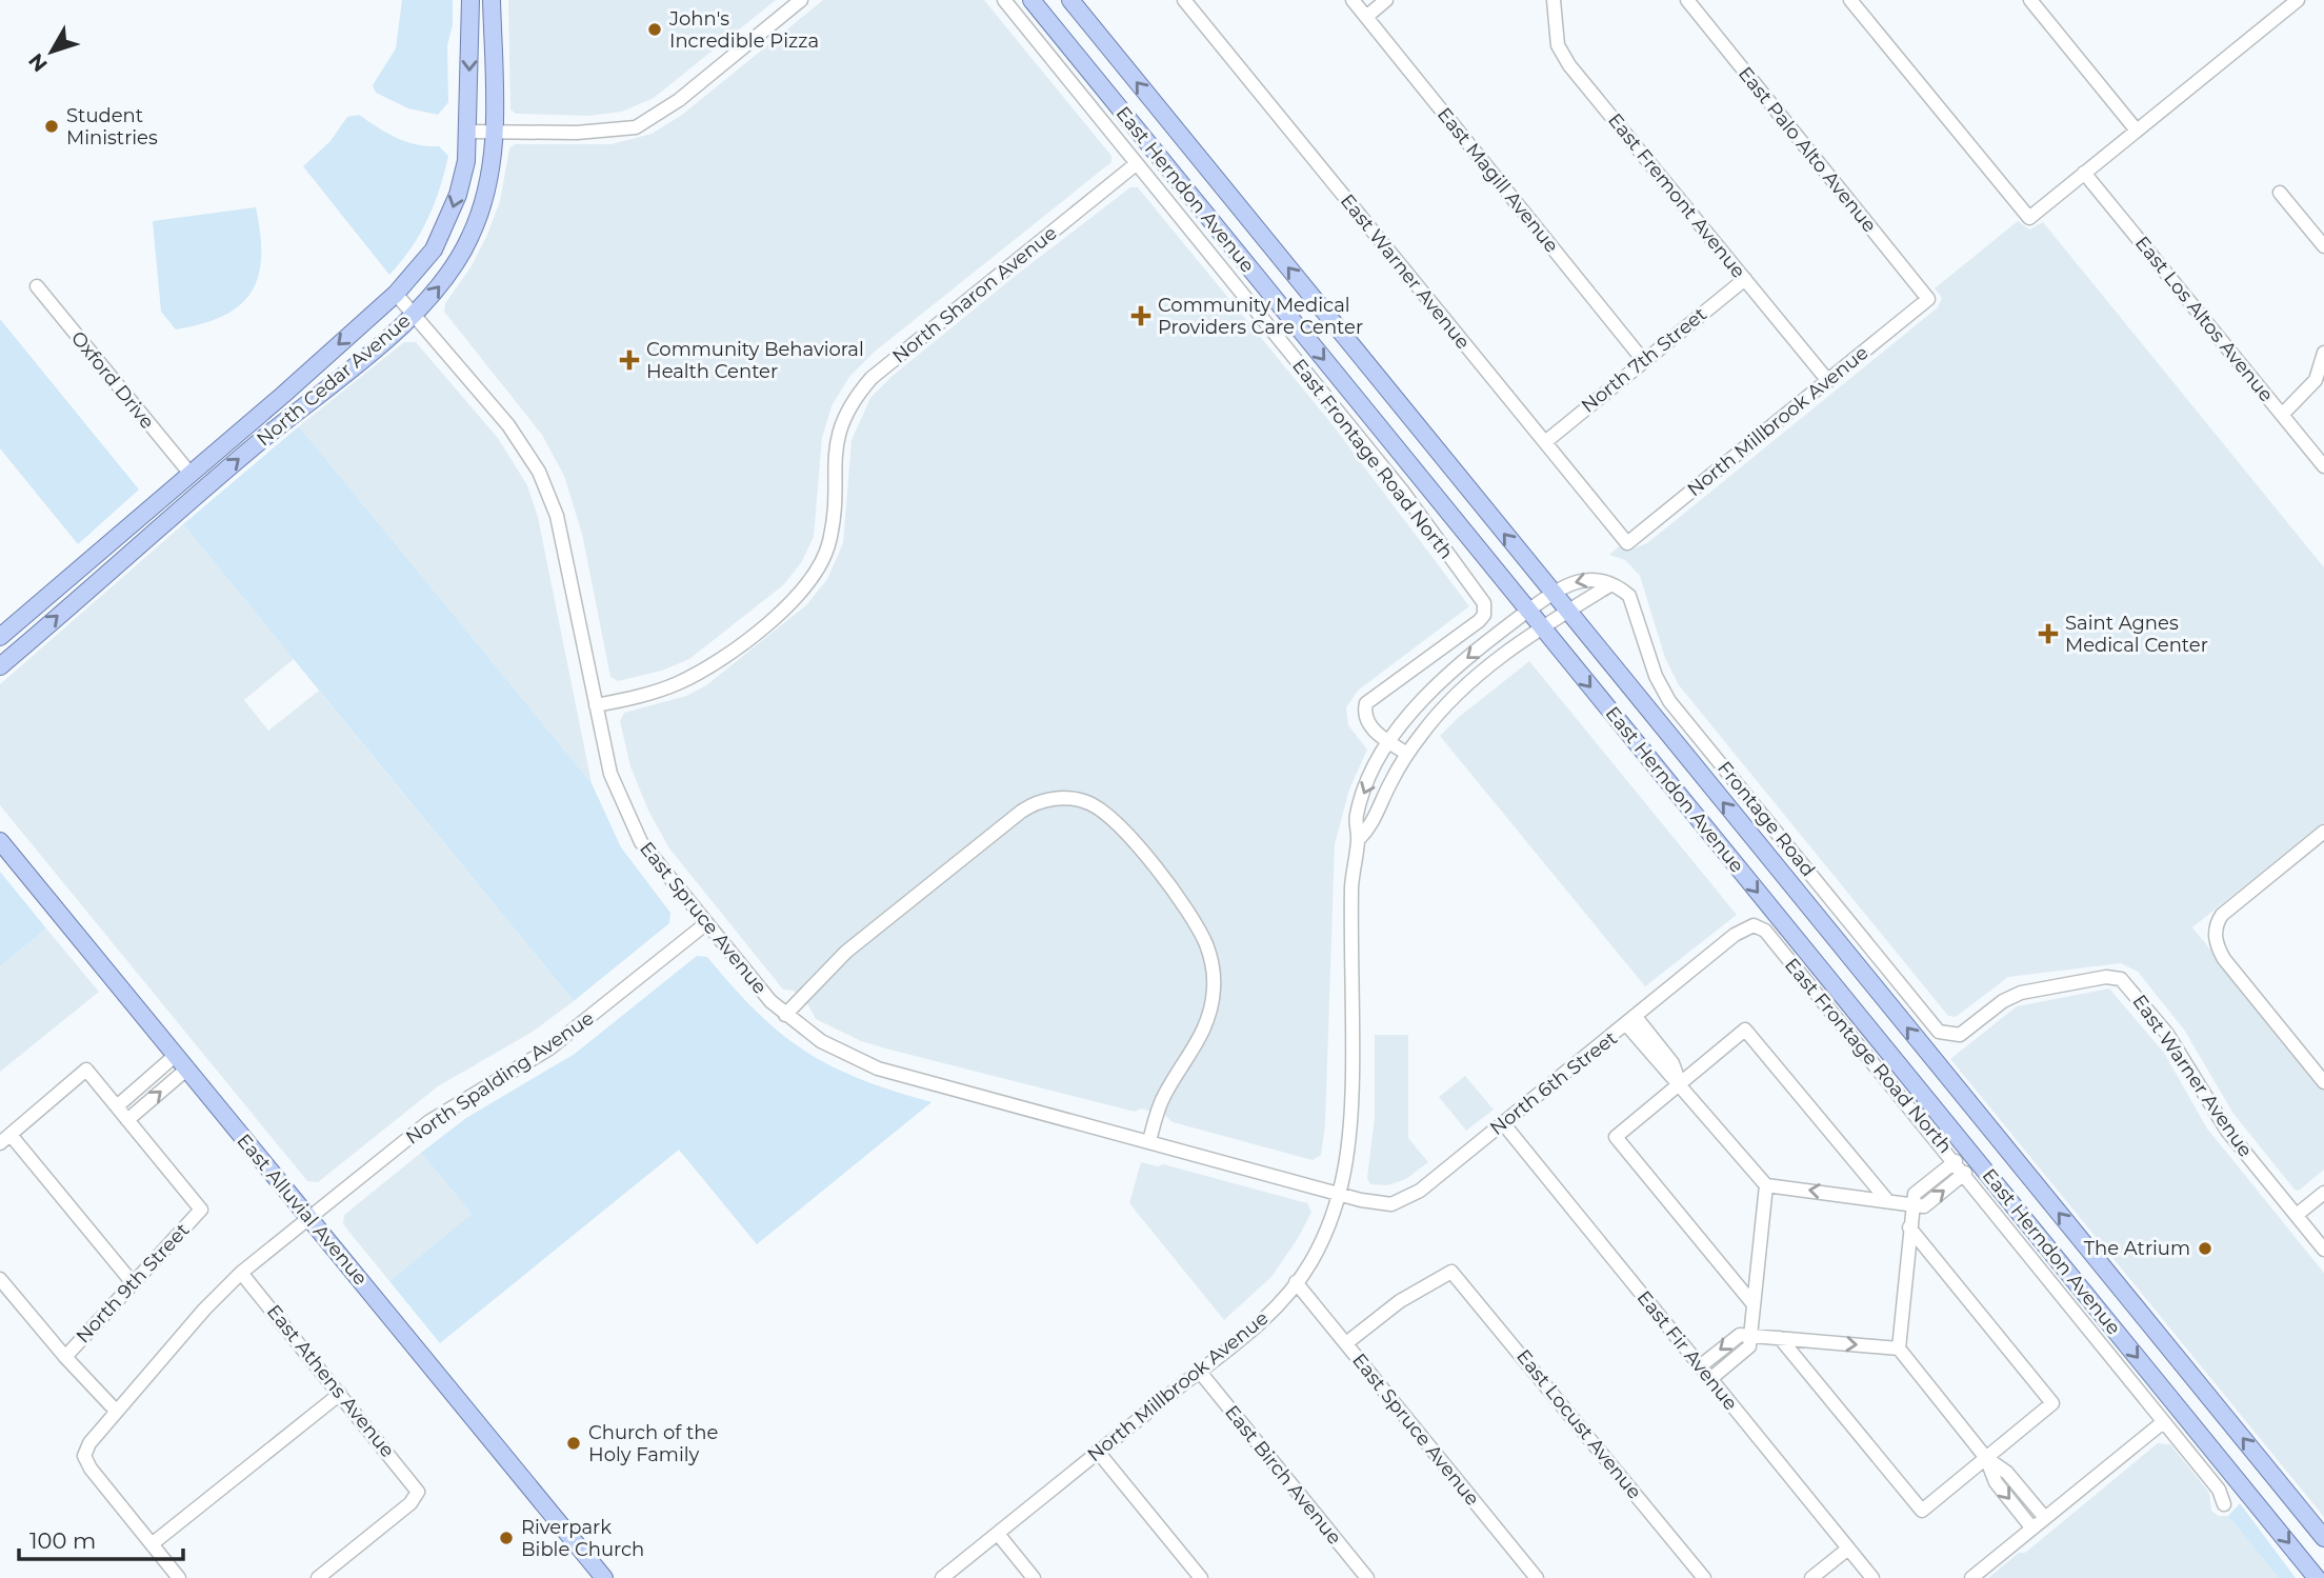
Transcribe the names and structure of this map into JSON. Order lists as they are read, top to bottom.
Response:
{
  "streets": {
    "main road": ["East Herndon Avenue", "North Cedar Avenue", "East Alluvial Avenue"],
    "street": [
      "East Palo Alto Avenue",
      "East Magill Avenue",
      "East Fremont Avenue",
      "East Warner Avenue",
      "North Sharon Avenue",
      "East Los Altos Avenue",
      "North 7th Street",
      "Oxford Drive",
      "North Millbrook Avenue",
      "East Frontage Road North",
      "Frontage Road",
      "East Spruce Avenue",
      "North Spalding Avenue",
      "North 6th Street",
      "North 9th Street",
      "East Fir Avenue",
      "East Athens Avenue",
      "East Locust Avenue",
      "East Birch Avenue"
    ]
  },
  "crossings": [
    ["East Palo Alto Avenue", "North Millbrook Avenue"],
    ["East Magill Avenue", "North 7th Street"],
    ["East Herndon Avenue", "North Millbrook Avenue"],
    ["East Fremont Avenue", "North 7th Street"],
    ["East Fremont Avenue", "North Millbrook Avenue"],
    ["East Warner Avenue", "North 7th Street"],
    ["East Warner Avenue", "North Millbrook Avenue"],
    ["East Warner Avenue", "Frontage Road"],
    ["North Sharon Avenue", "East Frontage Road North"],
    ["North Sharon Avenue", "East Spruce Avenue"],
    ["Oxford Drive", "North Cedar Avenue"],
    ["North Cedar Avenue", "East Spruce Avenue"],
    ["North Millbrook Avenue", "East Frontage Road North"],
    ["North Millbrook Avenue", "Frontage Road"],
    ["North Millbrook Avenue", "East Spruce Avenue"],
    ["North Millbrook Avenue", "North 6th Street"],
    ["North Millbrook Avenue", "East Birch Avenue"],
    ["East Frontage Road North", "North 6th Street"],
    ["East Spruce Avenue", "North Spalding Avenue"],
    ["East Spruce Avenue", "North 6th Street"],
    ["East Spruce Avenue", "East Locust Avenue"],
    ["North Spalding Avenue", "East Alluvial Avenue"],
    ["North Spalding Avenue", "East Athens Avenue"],
    ["North 6th Street", "East Fir Avenue"]
  ],
  "places": {
    "other": [
      "John's Incredible Pizza",
      "Student Ministries",
      "The Atrium",
      "Church of the Holy Family",
      "Riverpark Bible Church"
    ],
    "health": ["Community Medical Providers Care Center", "Community Behavioral Health Center", "Saint Agnes Medical Center"]
  },
  "scale_bar": "100 m",
  "north": "bottom left"
}
